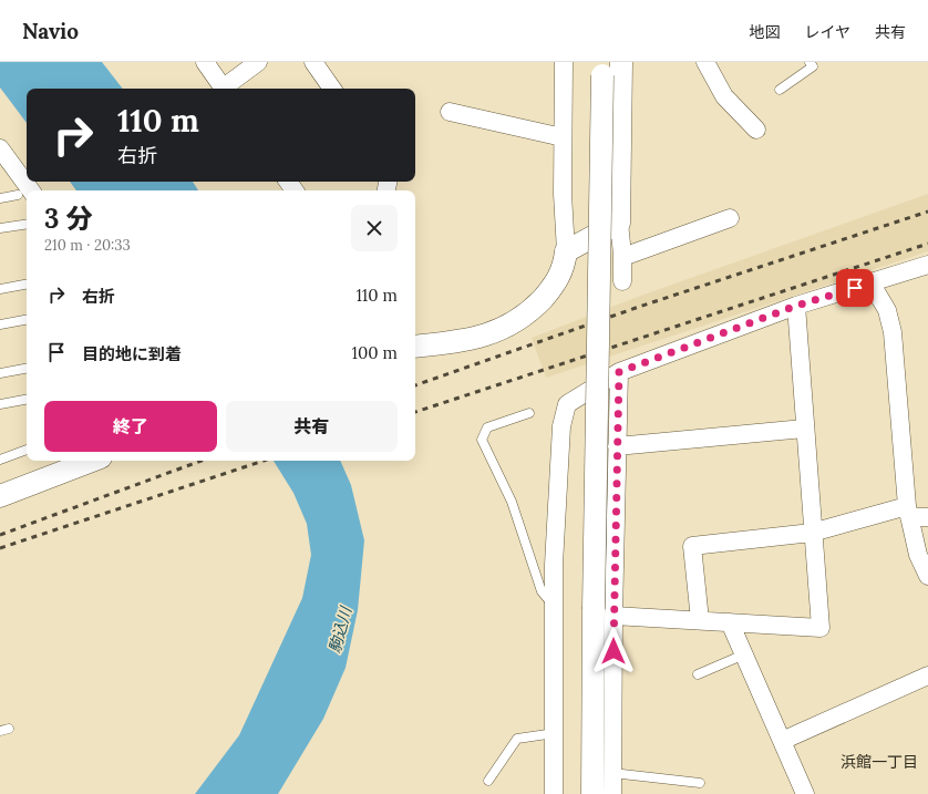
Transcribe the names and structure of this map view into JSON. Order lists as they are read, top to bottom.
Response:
{
  "districts": ["浜館一丁目"],
  "water": ["駒込川"],
  "page": {
    "header": "Navio",
    "nav": ["地図", "レイヤ", "共有"],
    "turn": ["110 m", "右折"],
    "heading": ["3 分", "210 m · 20:33"],
    "list": [
      {
        "name": "右折",
        "value": "110 m"
      },
      {
        "name": "目的地に到着",
        "value": "100 m"
      }
    ],
    "buttons": ["終了", "共有"]
  }
}
